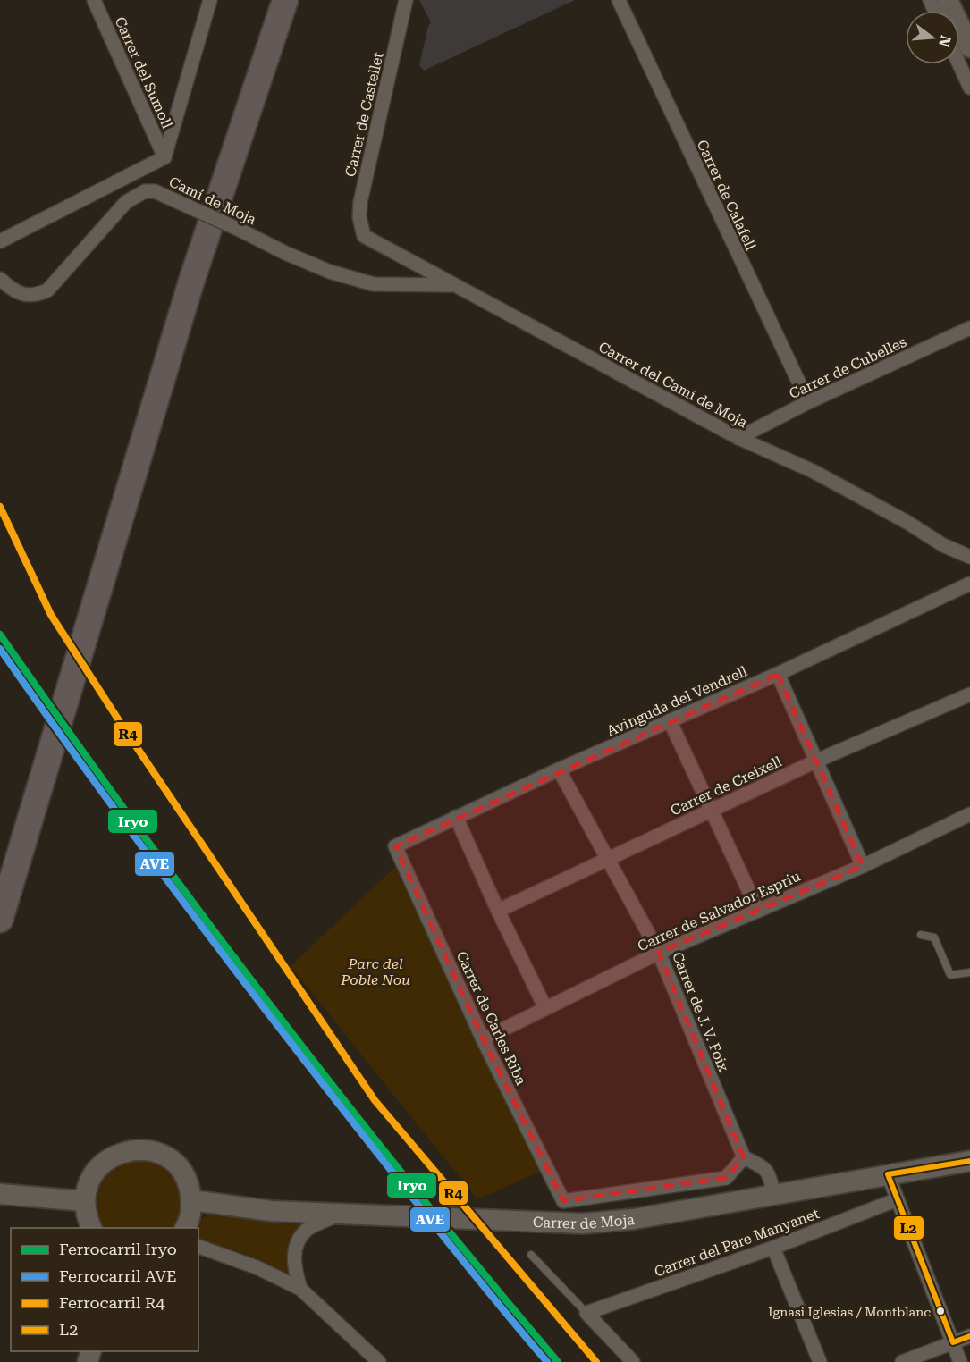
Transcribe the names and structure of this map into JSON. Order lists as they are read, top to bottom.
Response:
{
  "streets": {
    "street": [
      "Carrer del Sumoll",
      "Carrer de Castellet",
      "Carrer de Calafell",
      "Camí de Moja",
      "Carrer de Cubelles",
      "Carrer del Camí de Moja",
      "Avinguda del Vendrell",
      "Carrer de Creixell",
      "Carrer de Salvador Espriu",
      "Carrer de J. V. Foix",
      "Carrer de Carles Riba",
      "Carrer de Moja",
      "Carrer del Pare Manyanet"
    ]
  },
  "crossings": [
    ["Carrer de Castellet", "Carrer del Camí de Moja"],
    ["Carrer de Calafell", "Carrer de Cubelles"],
    ["Camí de Moja", "Carrer del Camí de Moja"],
    ["Carrer de Cubelles", "Carrer del Camí de Moja"],
    ["Avinguda del Vendrell", "Carrer de J. V. Foix"],
    ["Avinguda del Vendrell", "Carrer de Carles Riba"],
    ["Carrer de Creixell", "Carrer de J. V. Foix"],
    ["Carrer de Salvador Espriu", "Carrer de J. V. Foix"],
    ["Carrer de Salvador Espriu", "Carrer de Carles Riba"],
    ["Carrer de J. V. Foix", "Carrer de Carles Riba"]
  ],
  "parks": ["Parc del Poble Nou"],
  "places": ["Ignasi Iglesias / Montblanc"],
  "lines": [
    "rail line R4",
    "rail line Iryo",
    "rail line AVE",
    "transit line L2"
  ],
  "legend": [
    "Ferrocarril Iryo",
    "Ferrocarril AVE",
    "Ferrocarril R4",
    "L2"
  ],
  "north": "right"
}
